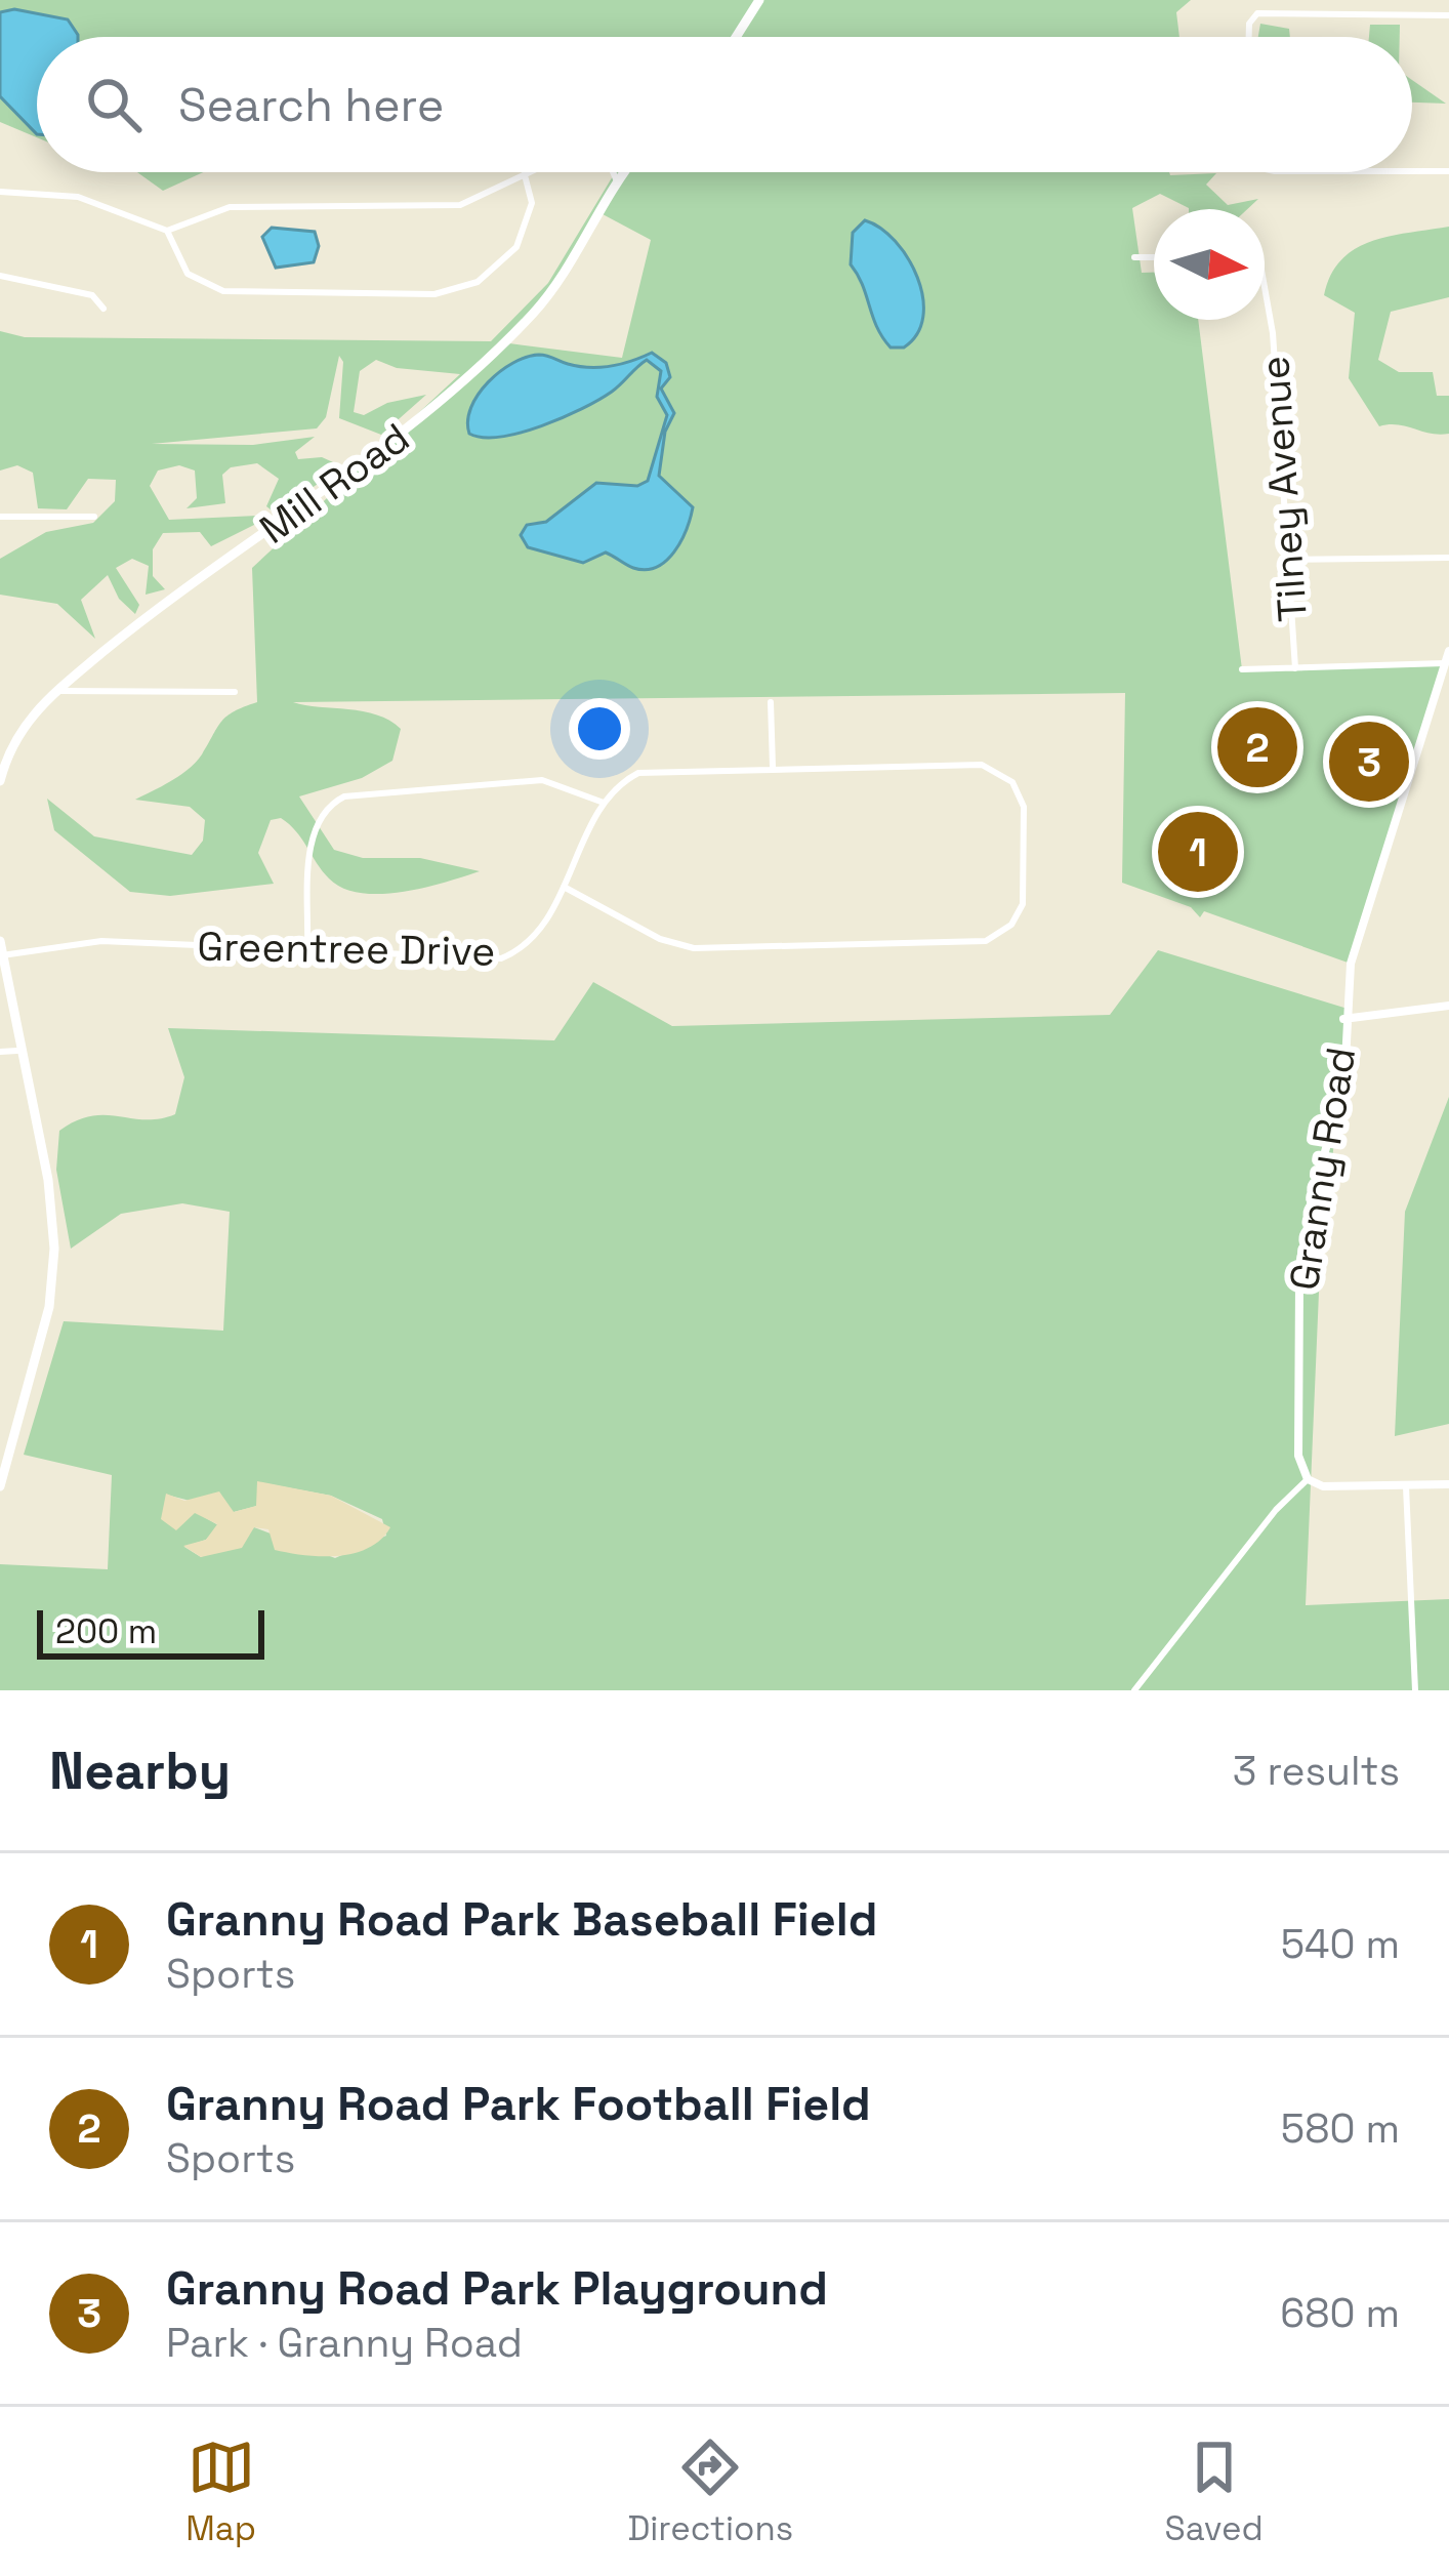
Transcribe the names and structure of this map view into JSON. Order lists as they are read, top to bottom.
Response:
{
  "streets": {
    "main road": ["Mill Road"],
    "street": ["Tilney Avenue", "Greentree Drive", "Granny Road"]
  },
  "scale_bar": "200 m",
  "north": "right",
  "page": {
    "search": "Search here",
    "pins": ["2", "3", "1"],
    "scale": "200 m",
    "heading": ["Nearby", "3 results"],
    "list": [
      {
        "mark": "1",
        "name": "Granny Road Park Baseball Field",
        "note": "Sports",
        "value": "540 m"
      },
      {
        "mark": "2",
        "name": "Granny Road Park Football Field",
        "note": "Sports",
        "value": "580 m"
      },
      {
        "mark": "3",
        "name": "Granny Road Park Playground",
        "note": "Park · Granny Road",
        "value": "680 m"
      }
    ],
    "nav": ["Map", "Directions", "Saved"]
  }
}
